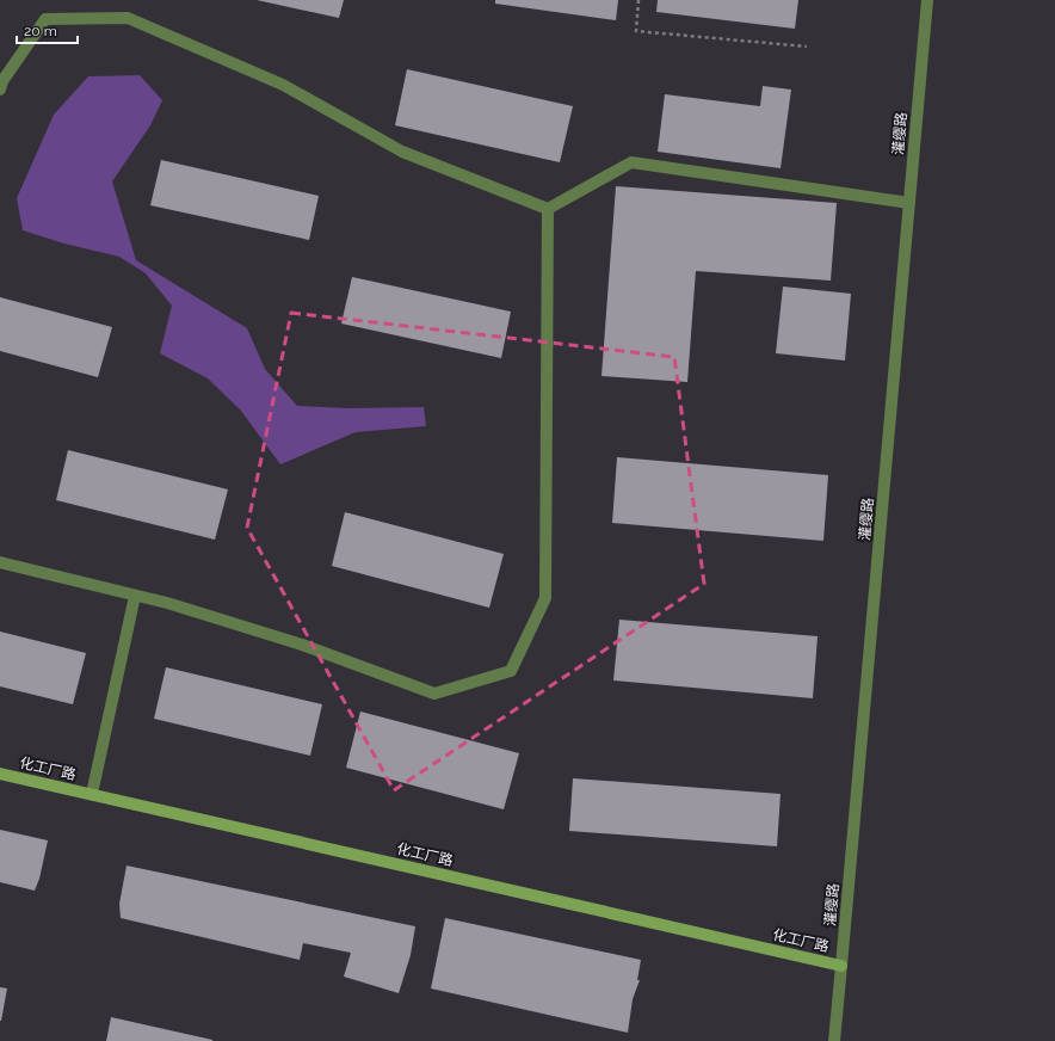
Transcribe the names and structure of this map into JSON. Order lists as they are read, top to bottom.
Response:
{
  "streets": {
    "street": ["灌缨路", "化工厂路"]
  },
  "crossings": [
    ["灌缨路", "化工厂路"]
  ],
  "scale_bar": "20 m"
}
